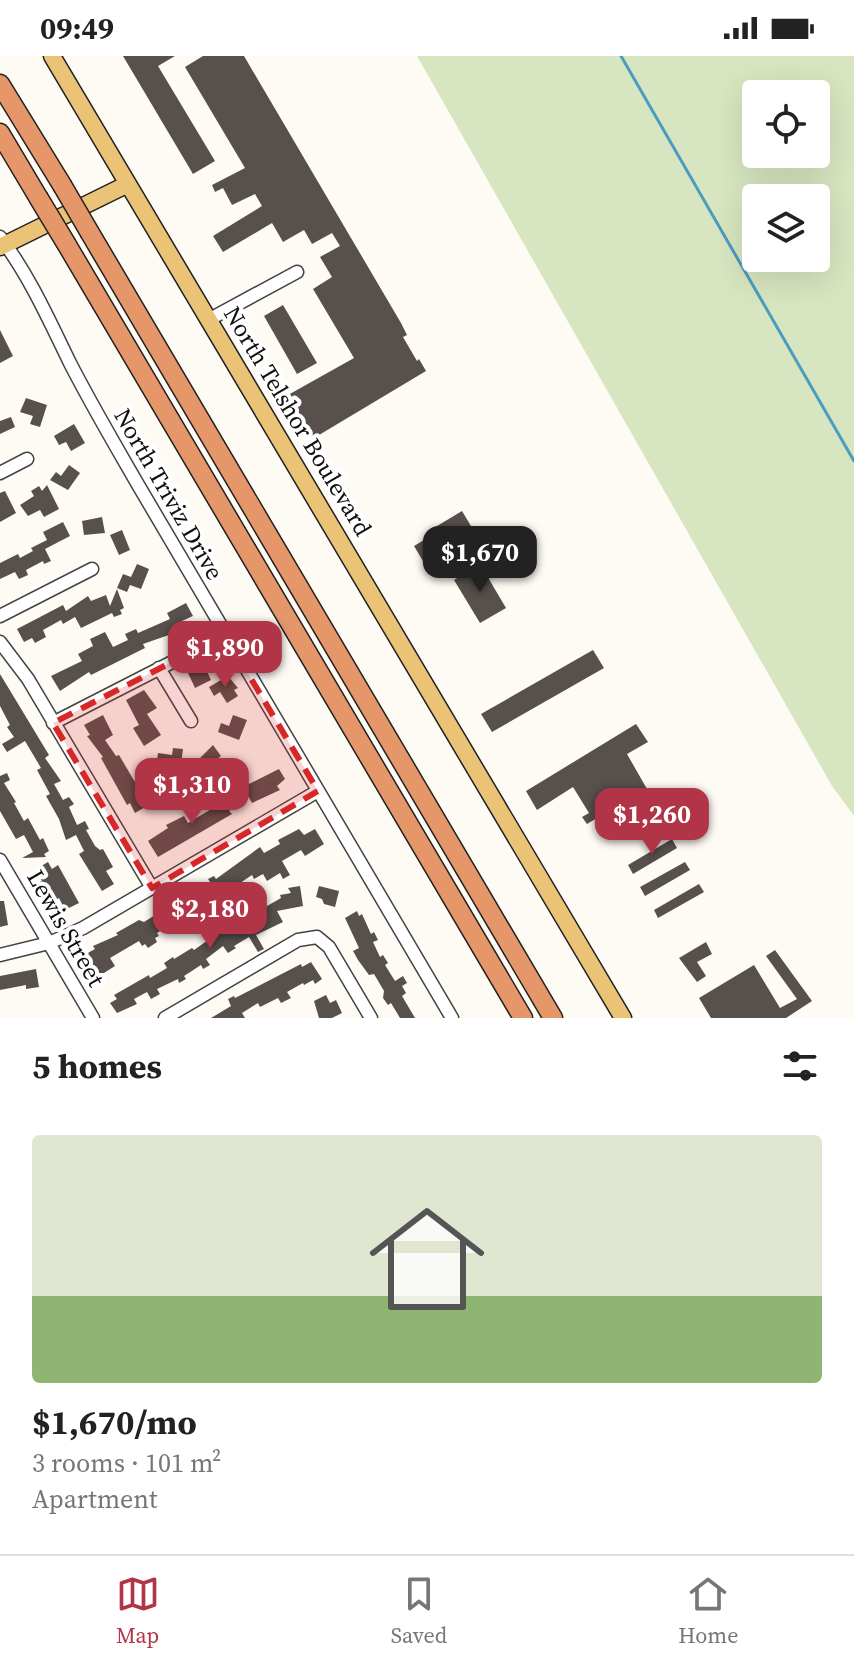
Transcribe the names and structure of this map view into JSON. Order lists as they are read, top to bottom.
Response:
{
  "streets": {
    "main road": ["North Telshor Boulevard"],
    "street": ["North Triviz Drive", "Lewis Street"]
  },
  "page": {
    "status": "09:49",
    "price": [
      "$1,670",
      "$1,890",
      "$1,310",
      "$1,260",
      "$2,180"
    ],
    "heading": "5 homes",
    "list": [
      {
        "name": "$1,670/mo",
        "note": "3 rooms · 101 m² · Apartment"
      }
    ],
    "tabs": ["Map", "Saved", "Home"]
  }
}
